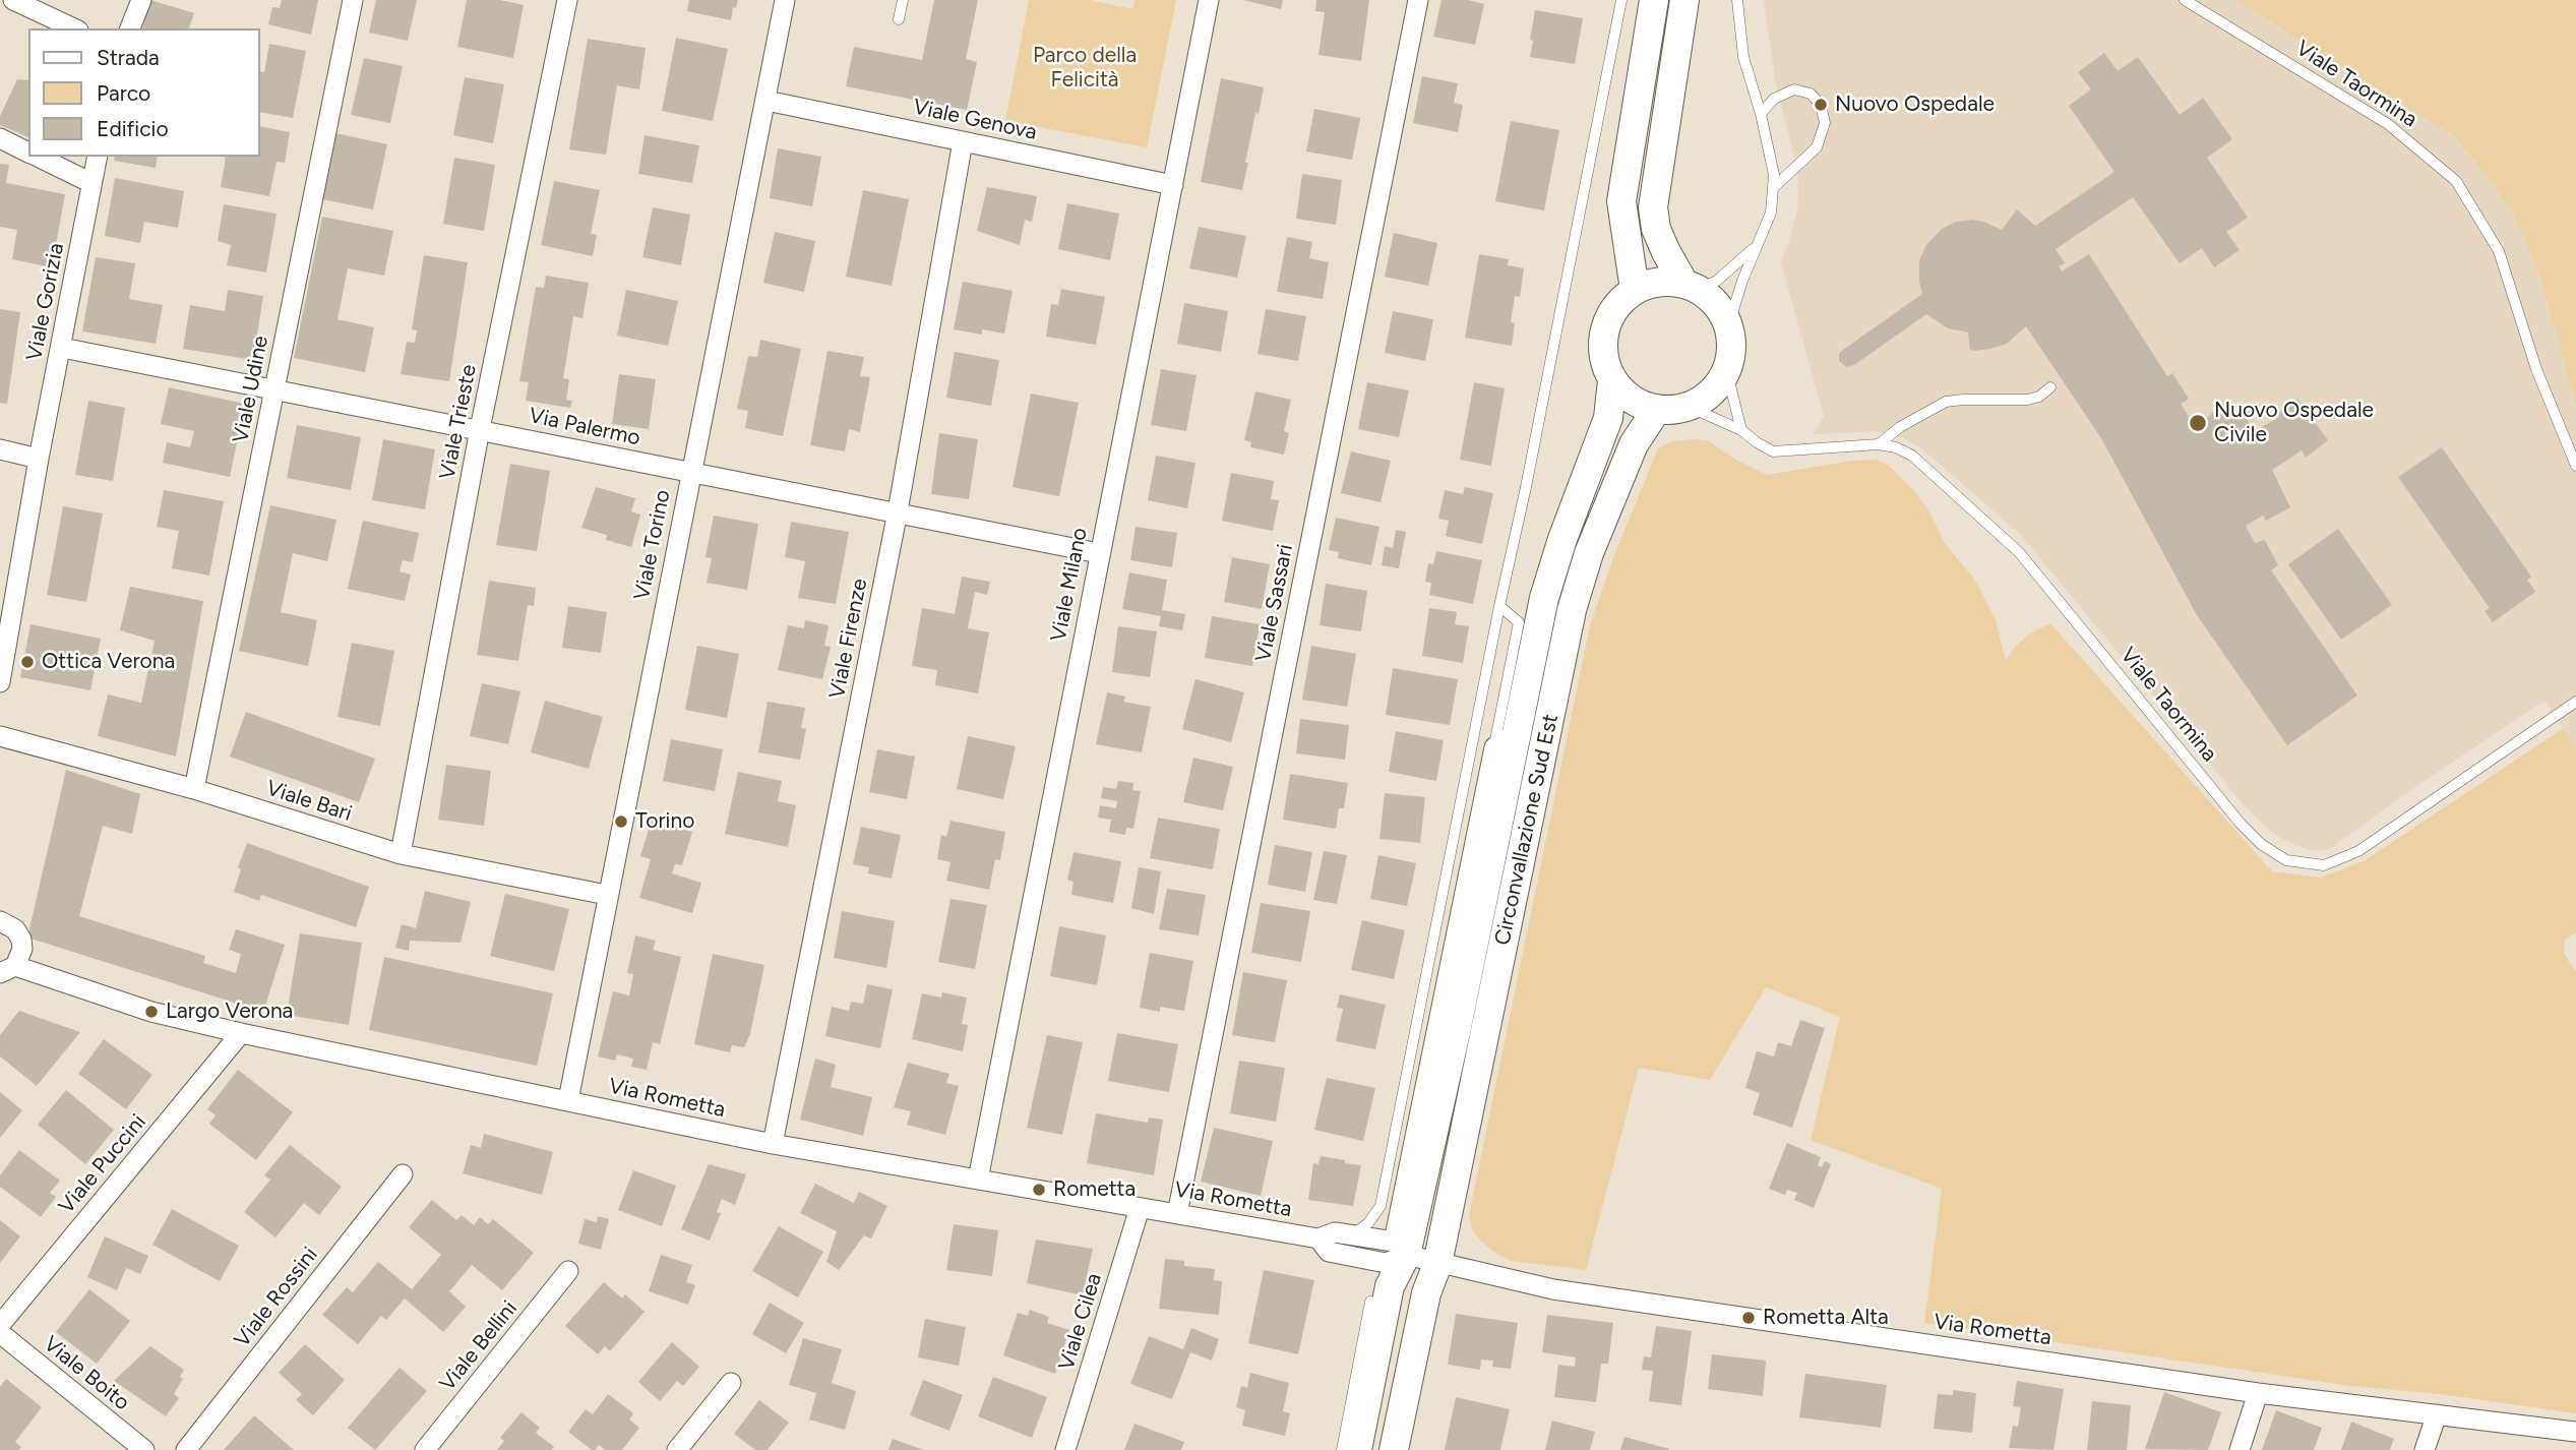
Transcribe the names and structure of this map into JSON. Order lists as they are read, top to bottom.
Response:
{
  "streets": {
    "main road": ["Circonvallazione Sud Est"],
    "street": [
      "Viale Genova",
      "Viale Gorizia",
      "Viale Udine",
      "Viale Trieste",
      "Via Palermo",
      "Viale Torino",
      "Viale Milano",
      "Viale Sassari",
      "Viale Firenze",
      "Viale Bari",
      "Via Rometta",
      "Viale Puccini",
      "Viale Rossini",
      "Viale Cilea",
      "Viale Bellini",
      "Viale Boito"
    ],
    "lane": ["Viale Taormina"]
  },
  "crossings": [
    ["Viale Taormina", "Circonvallazione Sud Est"],
    ["Viale Genova", "Viale Torino"],
    ["Viale Genova", "Viale Milano"],
    ["Viale Genova", "Viale Firenze"],
    ["Viale Gorizia", "Via Palermo"],
    ["Viale Udine", "Via Palermo"],
    ["Viale Udine", "Viale Bari"],
    ["Viale Trieste", "Via Palermo"],
    ["Viale Trieste", "Viale Bari"],
    ["Via Palermo", "Viale Torino"],
    ["Via Palermo", "Viale Milano"],
    ["Via Palermo", "Viale Firenze"],
    ["Viale Torino", "Viale Bari"],
    ["Viale Torino", "Via Rometta"],
    ["Viale Milano", "Via Rometta"],
    ["Viale Sassari", "Via Rometta"],
    ["Viale Firenze", "Via Rometta"],
    ["Circonvallazione Sud Est", "Via Rometta"],
    ["Via Rometta", "Viale Puccini"],
    ["Via Rometta", "Viale Cilea"]
  ],
  "parks": ["Parco della Felicità"],
  "places": [
    "Nuovo Ospedale",
    "Nuovo Ospedale Civile",
    "Ottica Verona",
    "Torino",
    "Largo Verona",
    "Rometta",
    "Rometta Alta"
  ],
  "legend": ["Strada", "Parco", "Edificio"]
}
